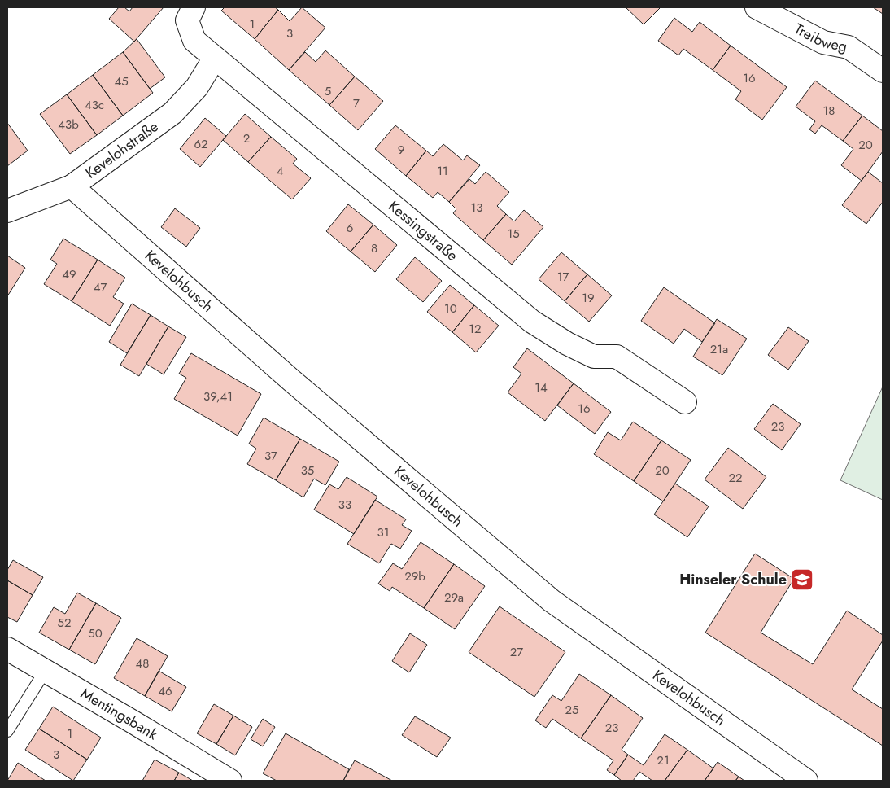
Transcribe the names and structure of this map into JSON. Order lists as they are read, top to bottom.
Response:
{
  "streets": {
    "street": [
      "Treibweg",
      "Kevelohstraße",
      "Kessingstraße",
      "Kevelohbusch",
      "Mentingsbank"
    ]
  },
  "crossings": [
    ["Kevelohstraße", "Kessingstraße"],
    ["Kevelohstraße", "Kevelohbusch"]
  ],
  "places": {
    "school or university": ["Hinseler Schule"]
  },
  "house_numbers": [
    "1",
    "3",
    "16",
    "45",
    "5",
    "7",
    "43c",
    "18",
    "43b",
    "2",
    "62",
    "20",
    "9",
    "4",
    "11",
    "13",
    "6",
    "15",
    "8",
    "49",
    "17",
    "47",
    "19",
    "10",
    "12",
    "21a",
    "14",
    "39,41",
    "16",
    "23",
    "37",
    "35",
    "20",
    "22",
    "33",
    "31",
    "29b",
    "29a",
    "52",
    "50",
    "27",
    "48",
    "46",
    "25",
    "23",
    "1",
    "3",
    "21"
  ]
}
